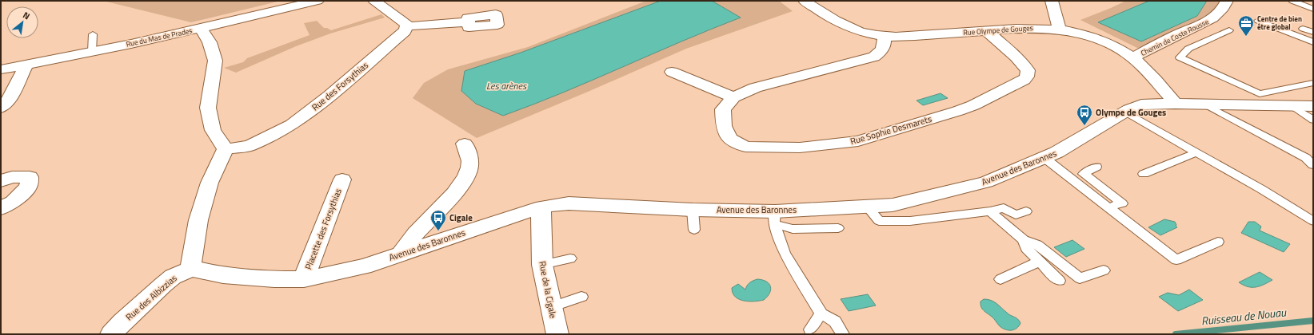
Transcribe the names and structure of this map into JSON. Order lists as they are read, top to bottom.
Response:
{
  "streets": {
    "street": [
      "Rue Olympe de Gouges",
      "Rue du Mas de Prades",
      "Chemin de Coste Rousse",
      "Rue des Forsythias",
      "Rue Sophie Desmarets",
      "Avenue des Baronnes",
      "Placette des Forsythias",
      "Rue de la Cigale",
      "Rue des Albizzias"
    ]
  },
  "crossings": [
    ["Rue Olympe de Gouges", "Chemin de Coste Rousse"],
    ["Rue Olympe de Gouges", "Rue Sophie Desmarets"],
    ["Rue Olympe de Gouges", "Avenue des Baronnes"],
    ["Avenue des Baronnes", "Placette des Forsythias"],
    ["Avenue des Baronnes", "Rue de la Cigale"],
    ["Avenue des Baronnes", "Rue des Albizzias"]
  ],
  "water": ["Les arènes", "Ruisseau de Nouau"],
  "places": {
    "office": ["Centre de bien être global"],
    "bus stop": ["Olympe de Gouges", "Cigale"]
  },
  "north": "top right"
}
